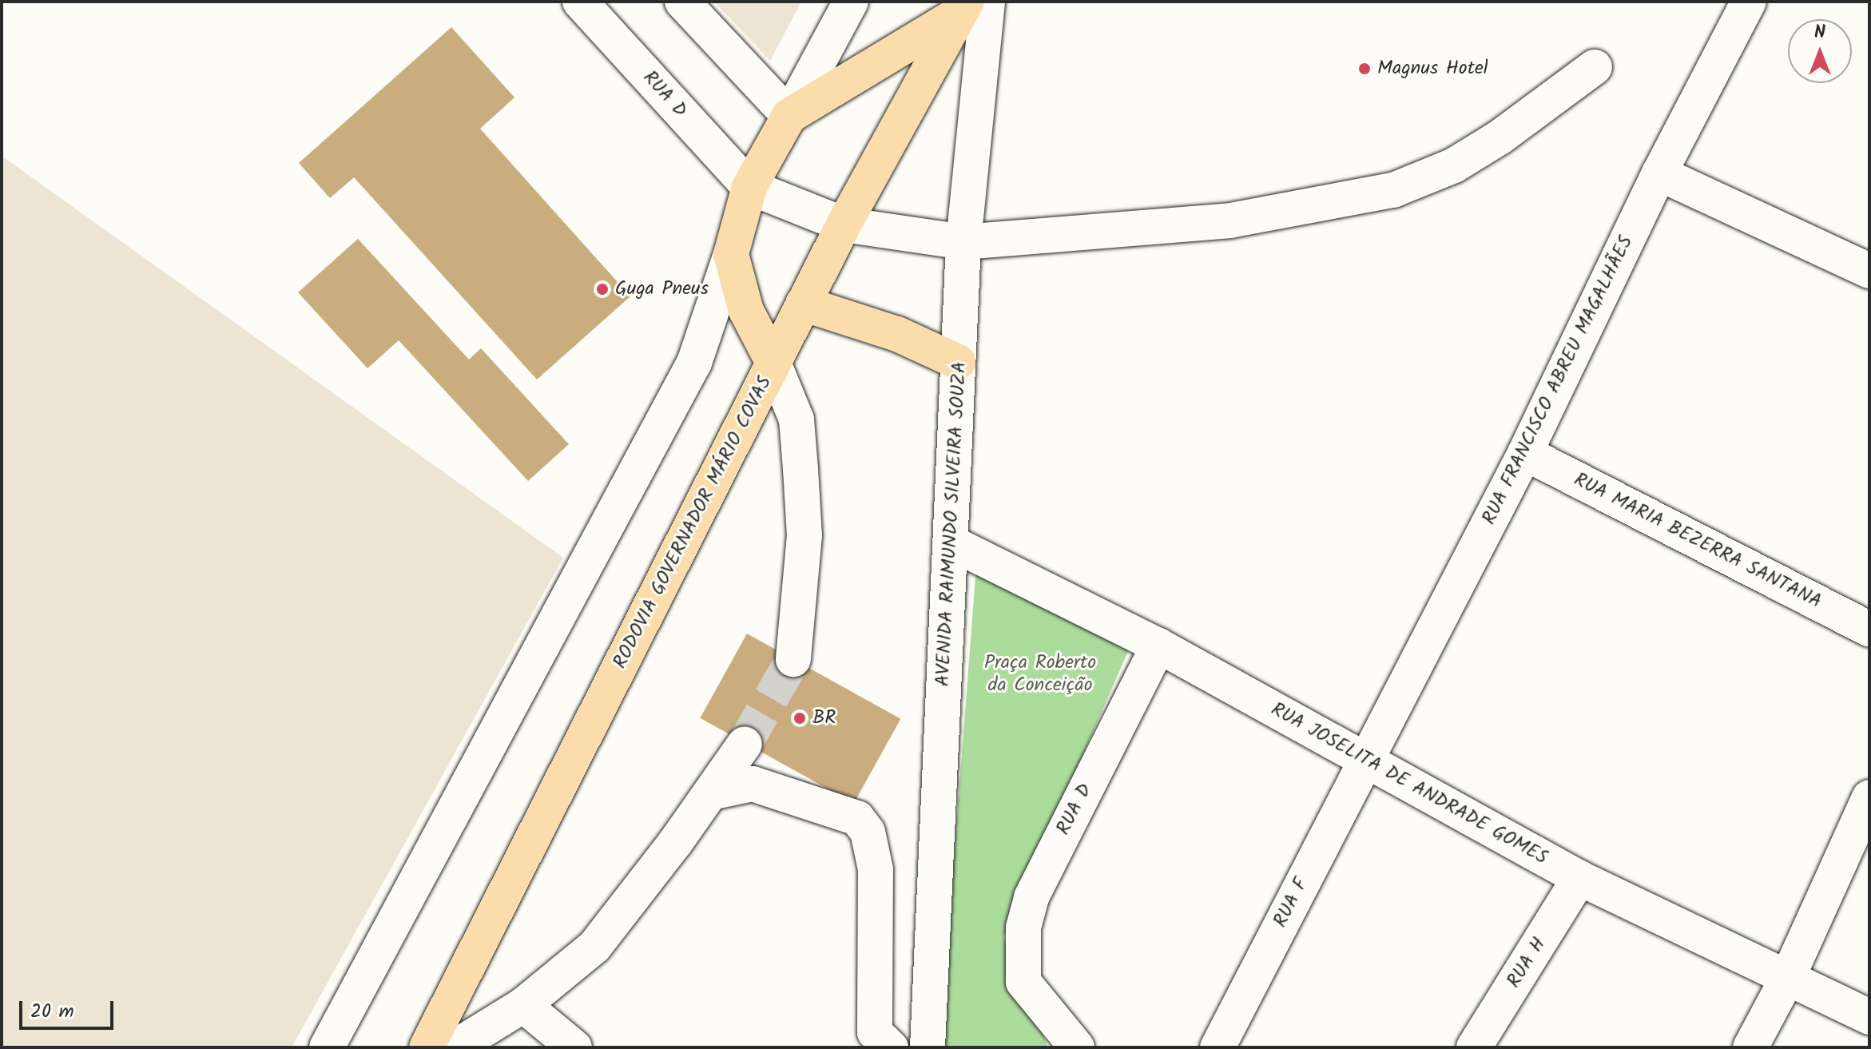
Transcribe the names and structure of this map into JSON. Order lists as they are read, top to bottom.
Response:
{
  "streets": {
    "highway": ["RODOVIA GOVERNADOR MÁRIO COVAS"],
    "street": [
      "RUA D",
      "RUA FRANCISCO ABREU MAGALHÃES",
      "AVENIDA RAIMUNDO SILVEIRA SOUZA",
      "RUA MARIA BEZERRA SANTANA",
      "RUA JOSELITA DE ANDRADE GOMES",
      "RUA F",
      "RUA H"
    ]
  },
  "crossings": [
    ["RUA D", "RUA JOSELITA DE ANDRADE GOMES"],
    ["RUA FRANCISCO ABREU MAGALHÃES", "RUA MARIA BEZERRA SANTANA"],
    ["RUA FRANCISCO ABREU MAGALHÃES", "RUA JOSELITA DE ANDRADE GOMES"],
    ["RUA FRANCISCO ABREU MAGALHÃES", "RUA F"],
    ["RODOVIA GOVERNADOR MÁRIO COVAS", "AVENIDA RAIMUNDO SILVEIRA SOUZA"],
    ["AVENIDA RAIMUNDO SILVEIRA SOUZA", "RUA JOSELITA DE ANDRADE GOMES"],
    ["RUA JOSELITA DE ANDRADE GOMES", "RUA F"],
    ["RUA JOSELITA DE ANDRADE GOMES", "RUA H"]
  ],
  "parks": ["Praça Roberto da Conceição"],
  "places": ["Magnus Hotel", "Guga Pneus", "BR"],
  "scale_bar": "20 m",
  "north": "top"
}
